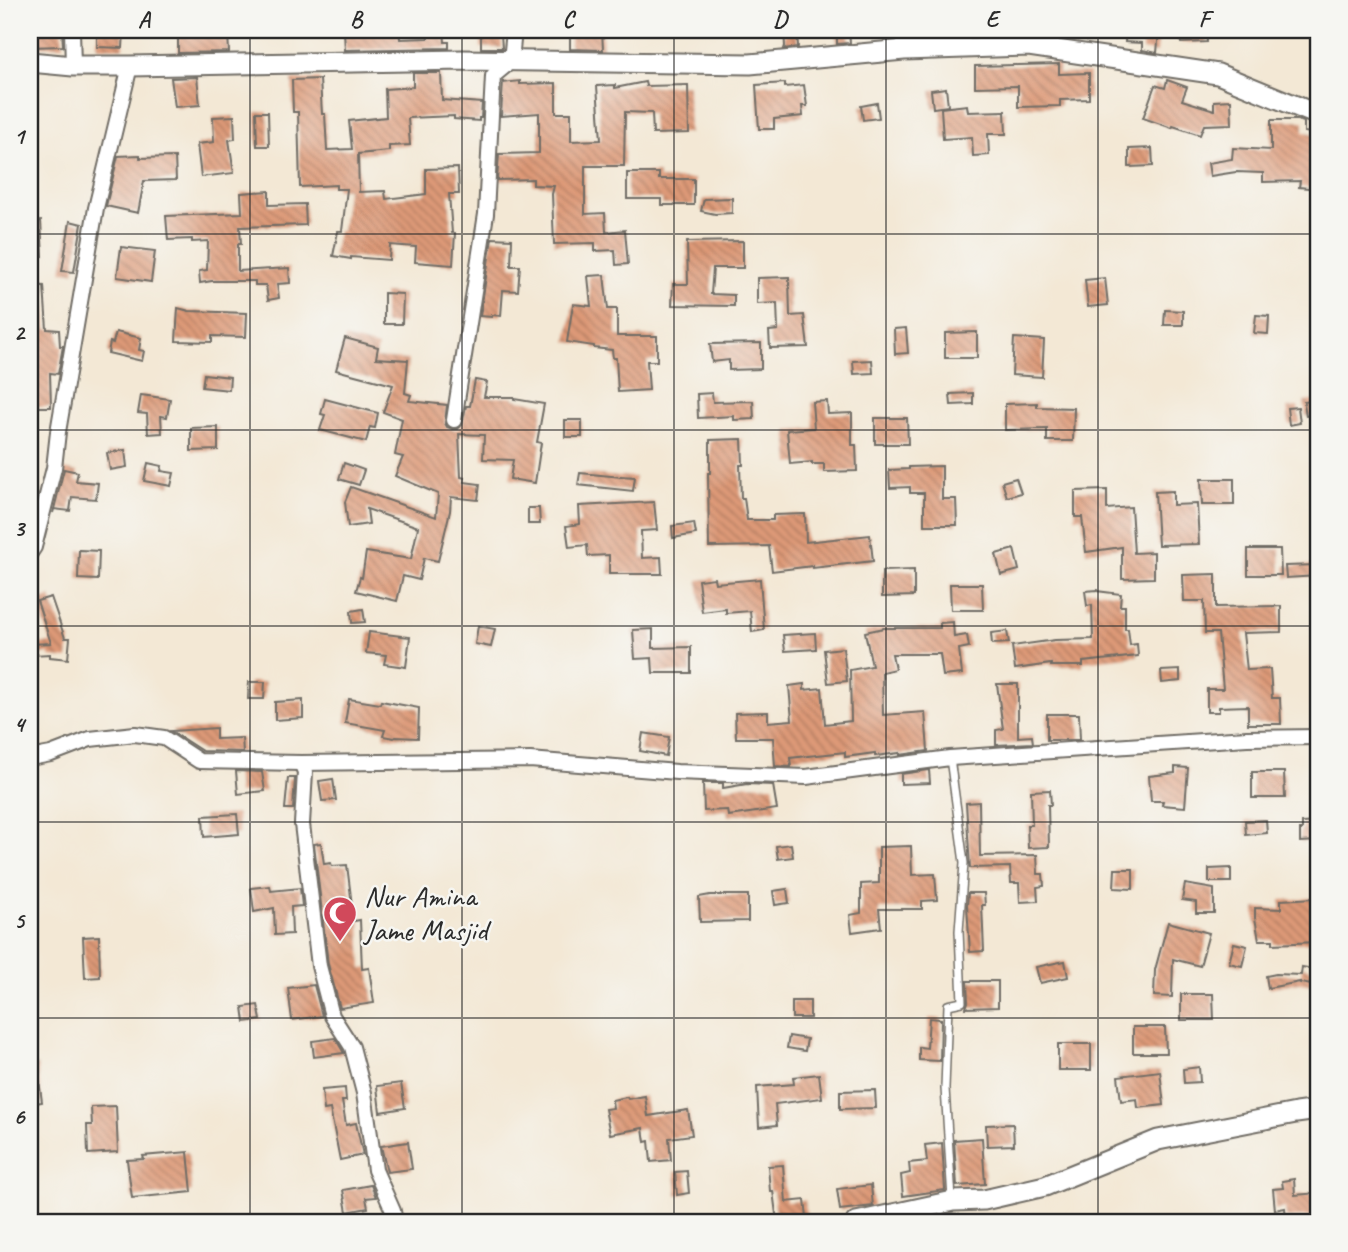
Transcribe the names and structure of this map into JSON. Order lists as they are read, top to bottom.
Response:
{
  "places": {
    "mosque": ["Nur Amina Jame Masjid"]
  },
  "grid": {
    "columns": [
      "A",
      "B",
      "C",
      "D",
      "E",
      "F"
    ],
    "rows": [
      "1",
      "2",
      "3",
      "4",
      "5",
      "6"
    ]
  }
}
